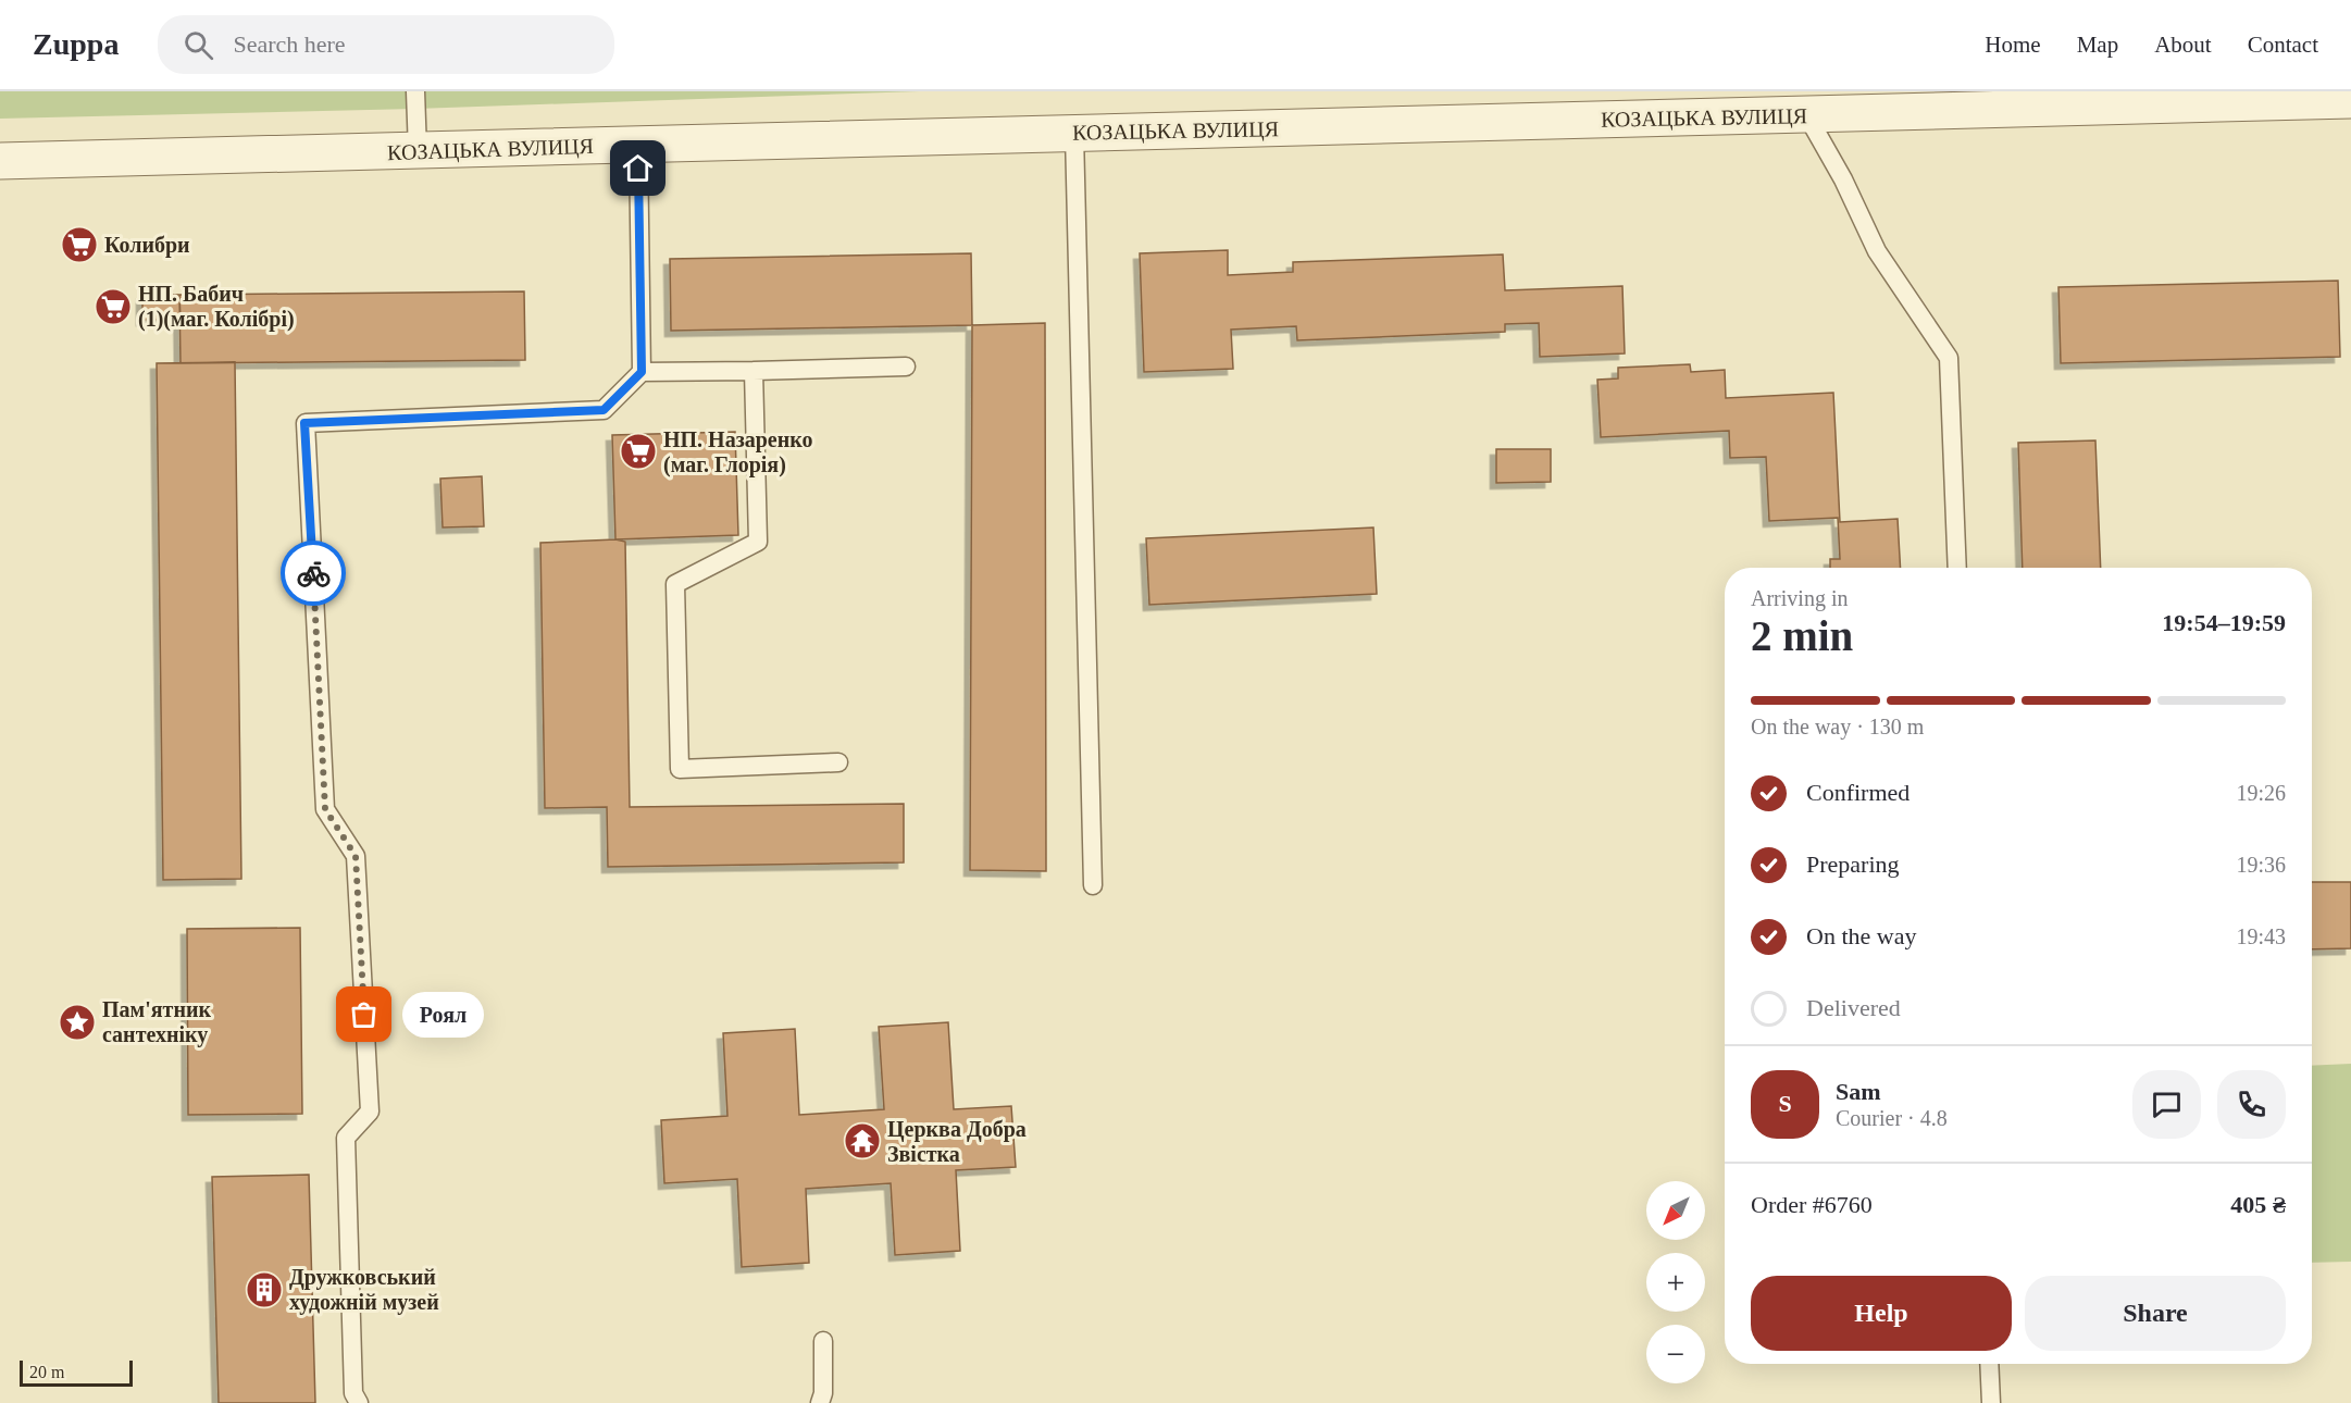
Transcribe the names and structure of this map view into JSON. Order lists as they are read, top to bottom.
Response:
{
  "streets": {
    "street": ["КОЗАЦЬКА ВУЛИЦЯ"]
  },
  "places": {
    "supermarket": ["Колибри", "НП. Бабич (1)(маг. Колібрі)", "НП. Назаренко (маг. Глорія)"],
    "other": ["Роял"],
    "place": ["Пам'ятник сантехніку"],
    "temple": ["Церква Добра Звістка"],
    "building": ["Дружковський художній музей"]
  },
  "scale_bar": "20 m",
  "north": "bottom left",
  "page": {
    "header": "Zuppa",
    "search": "Search here",
    "nav": [
      "Home",
      "Map",
      "About",
      "Contact"
    ],
    "heading": ["2 min", "Arriving in", "19:54–19:59"],
    "panel": [
      "Sam",
      "Courier · 4.8",
      "Order #6760",
      "405 ₴"
    ],
    "bar": "On the way · 130 m",
    "list": [
      ["Confirmed", "19:26"],
      ["Preparing", "19:36"],
      ["On the way", "19:43"],
      "Delivered"
    ],
    "bubble": "Роял",
    "round": "S",
    "map_buttons": ["+", "−"],
    "buttons": ["Help", "Share"],
    "scale": "20 m"
  }
}
